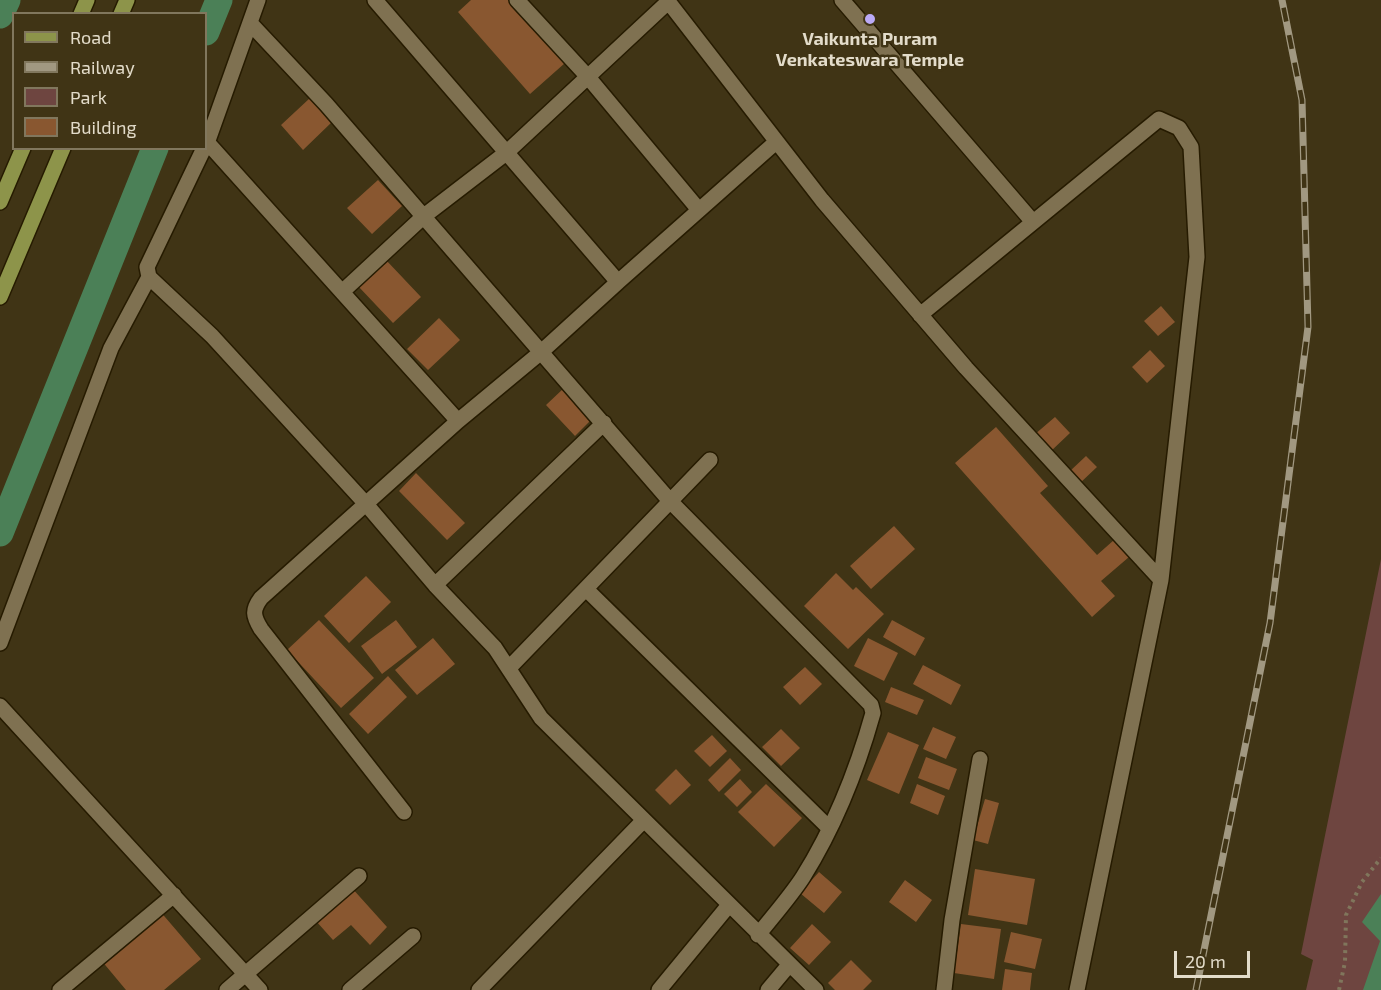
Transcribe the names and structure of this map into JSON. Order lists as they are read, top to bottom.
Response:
{
  "places": ["Vaikunta Puram Venkateswara Temple"],
  "legend": [
    "Road",
    "Railway",
    "Park",
    "Building"
  ],
  "scale_bar": "20 m"
}
